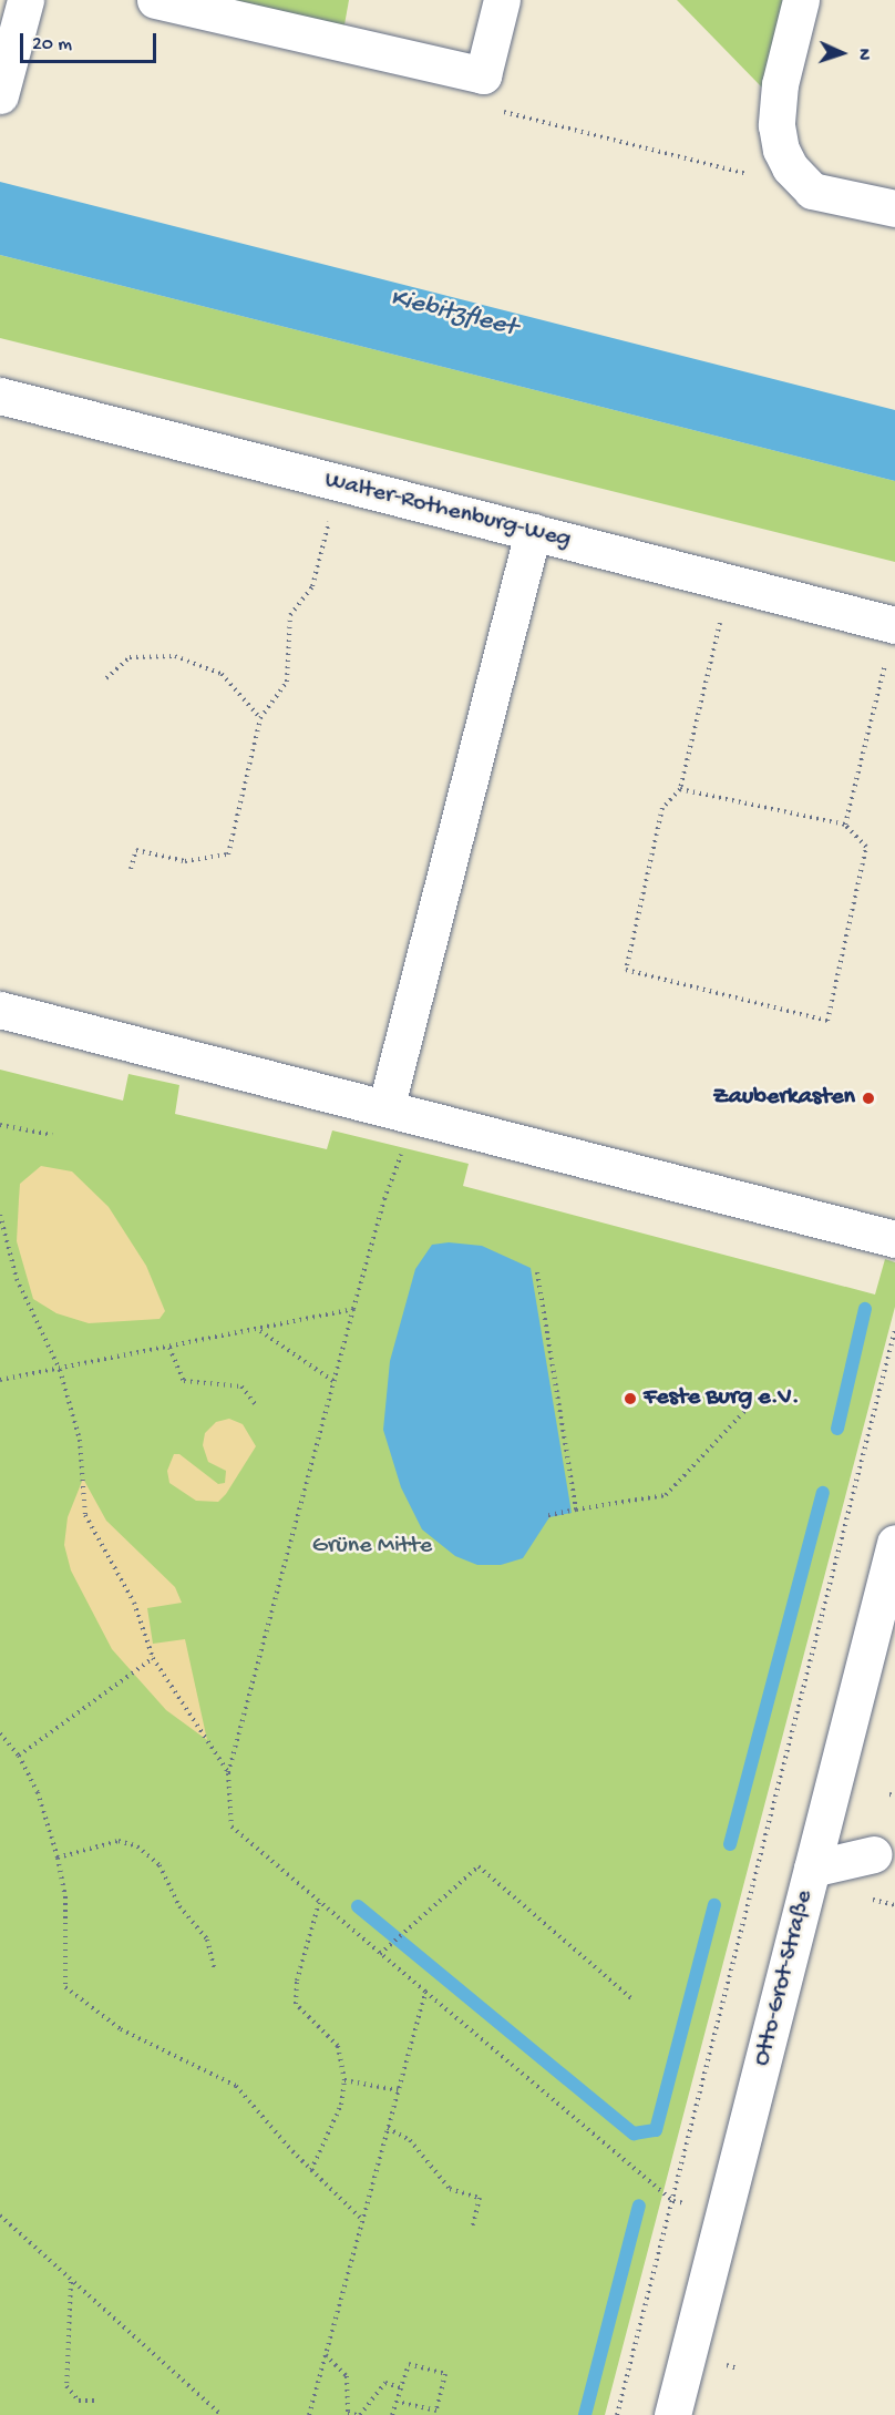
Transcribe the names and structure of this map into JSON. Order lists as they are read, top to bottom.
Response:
{
  "streets": {
    "street": ["Walter-Rothenburg-Weg", "Otto-Grot-Straße"]
  },
  "water": ["Kiebitzfleet"],
  "parks": ["Grüne Mitte"],
  "places": ["Zauberkasten", "Feste Burg e.V."],
  "scale_bar": "20 m",
  "north": "right"
}
